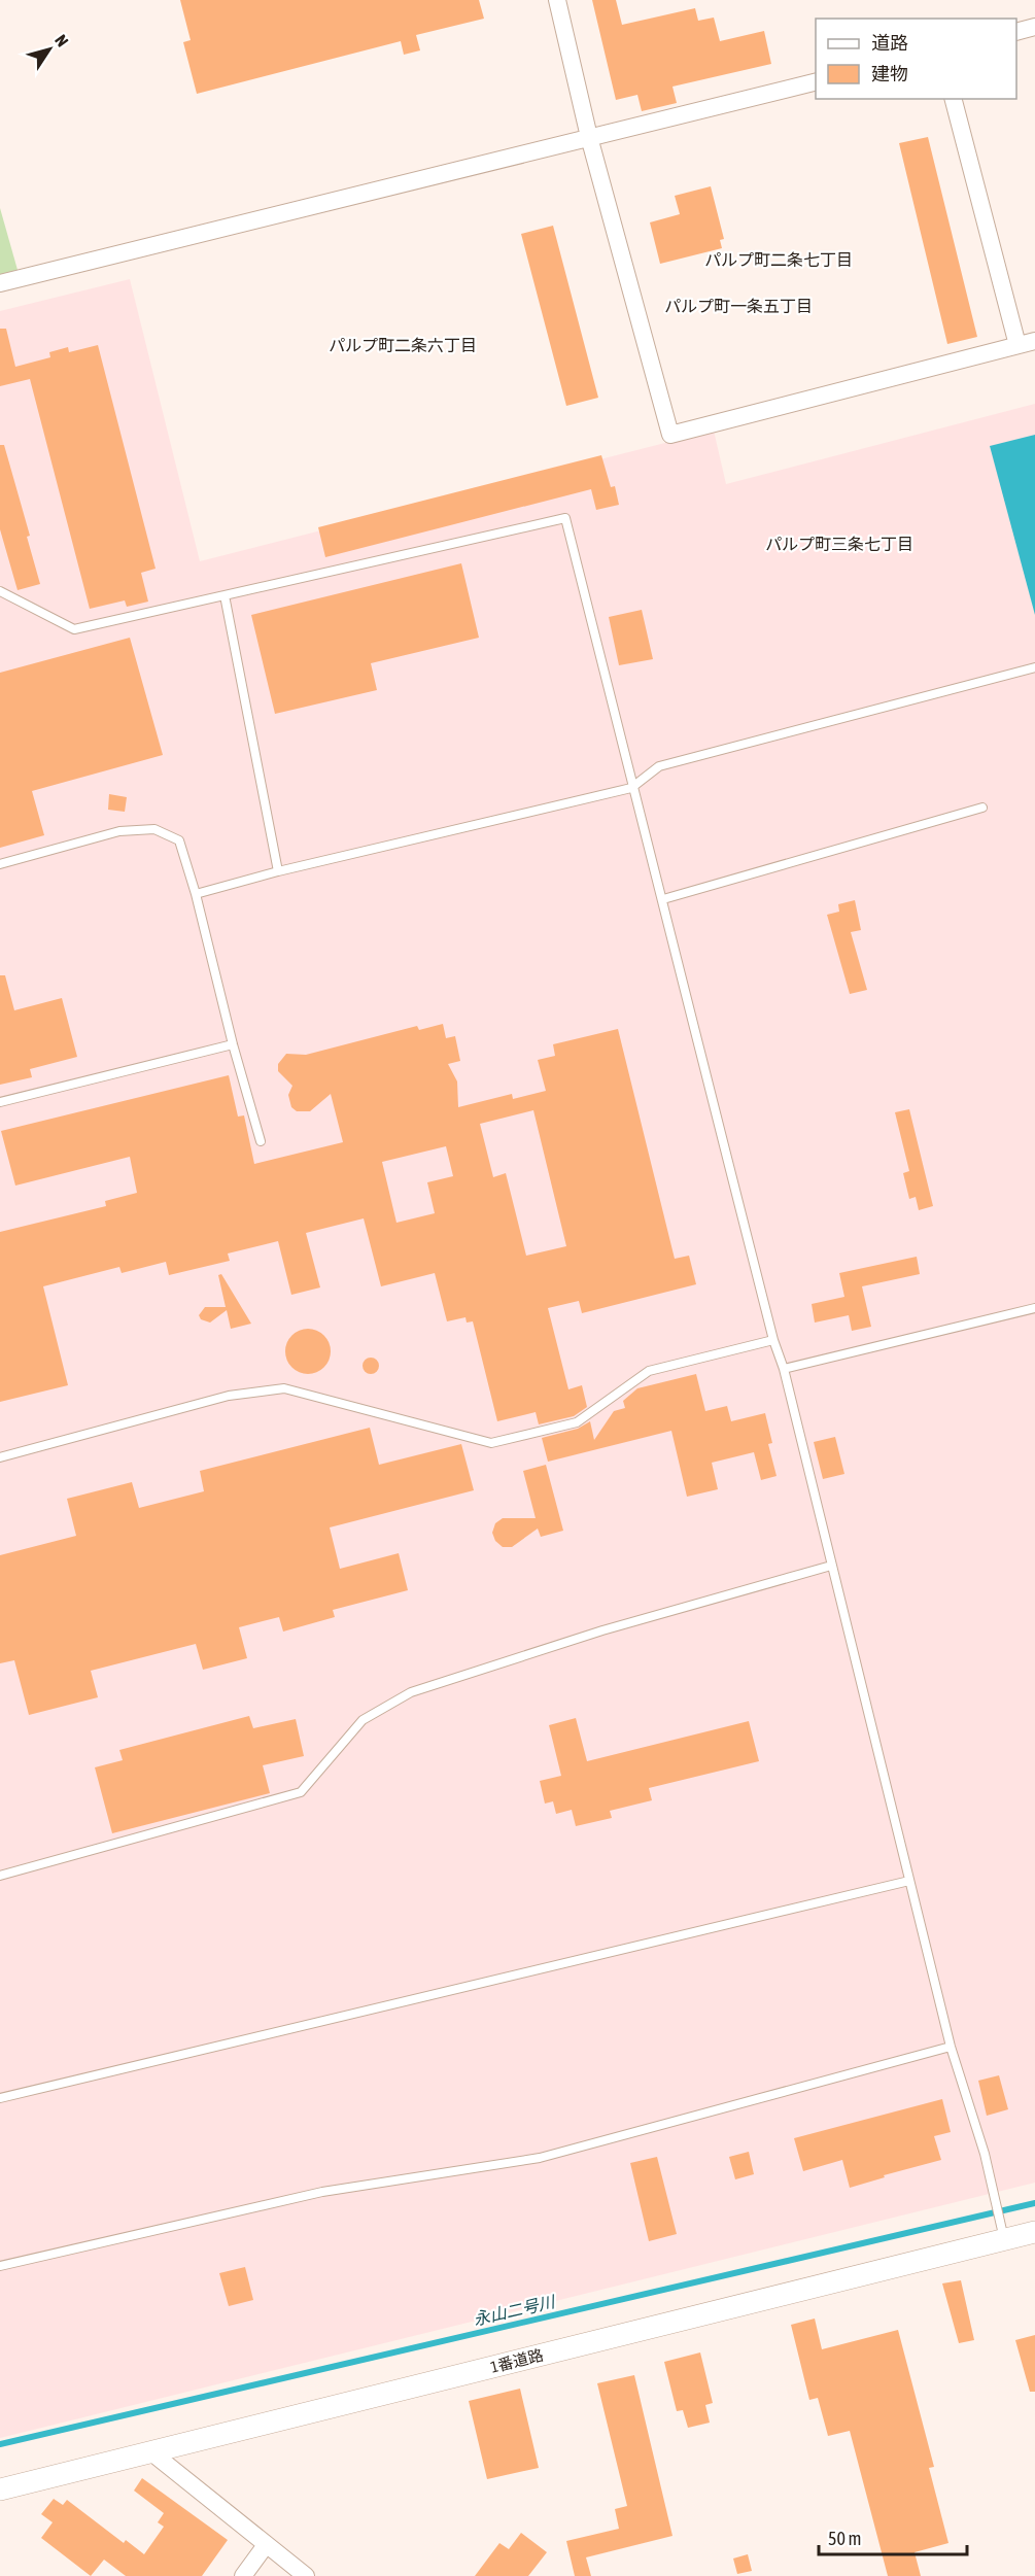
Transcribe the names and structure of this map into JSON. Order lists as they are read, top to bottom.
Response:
{
  "streets": {
    "street": ["1番道路"]
  },
  "districts": [
    "パルプ町二条七丁目",
    "パルプ町一条五丁目",
    "パルプ町二条六丁目",
    "パルプ町三条七丁目"
  ],
  "water": ["永山二号川"],
  "legend": ["道路", "建物"],
  "scale_bar": "50 m",
  "north": "top right"
}
